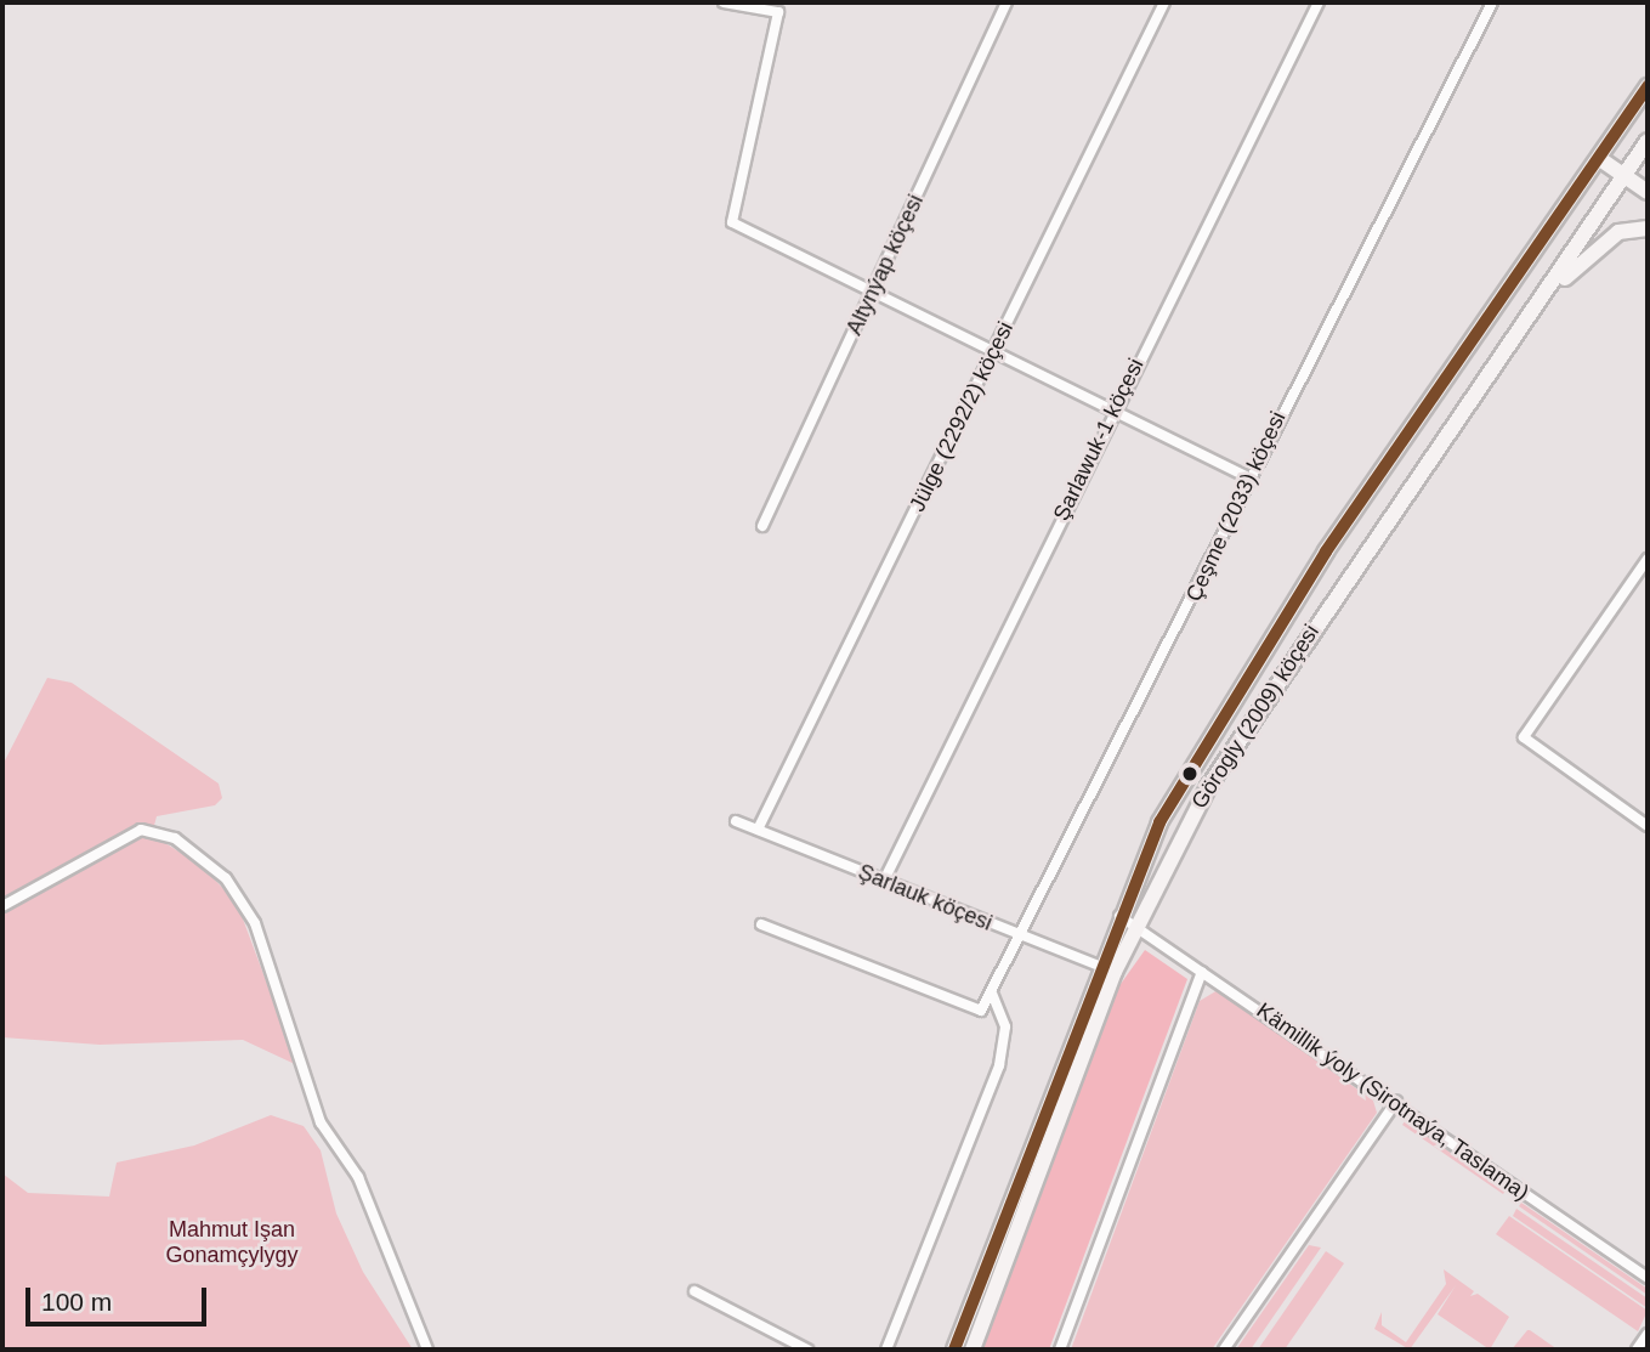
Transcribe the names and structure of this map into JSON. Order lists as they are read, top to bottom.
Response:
{
  "streets": {
    "main road": ["Görogly (2009) köçesi"],
    "street": [
      "Altynýap köçesi",
      "Jülge (2292/2) köçesi",
      "Şarlawuk-1 köçesi",
      "Çeşme (2033) köçesi",
      "Şarlauk köçesi",
      "Kämillik ýoly (Sirotnaýa, Taslama)"
    ]
  },
  "crossings": [
    ["Jülge (2292/2) köçesi", "Şarlauk köçesi"],
    ["Şarlawuk-1 köçesi", "Şarlauk köçesi"],
    ["Çeşme (2033) köçesi", "Şarlauk köçesi"],
    ["Görogly (2009) köçesi", "Şarlauk köçesi"],
    ["Görogly (2009) köçesi", "Kämillik ýoly (Sirotnaýa, Taslama)"]
  ],
  "parks": ["Mahmut Işan Gonamçylygy"],
  "scale_bar": "100 m"
}
